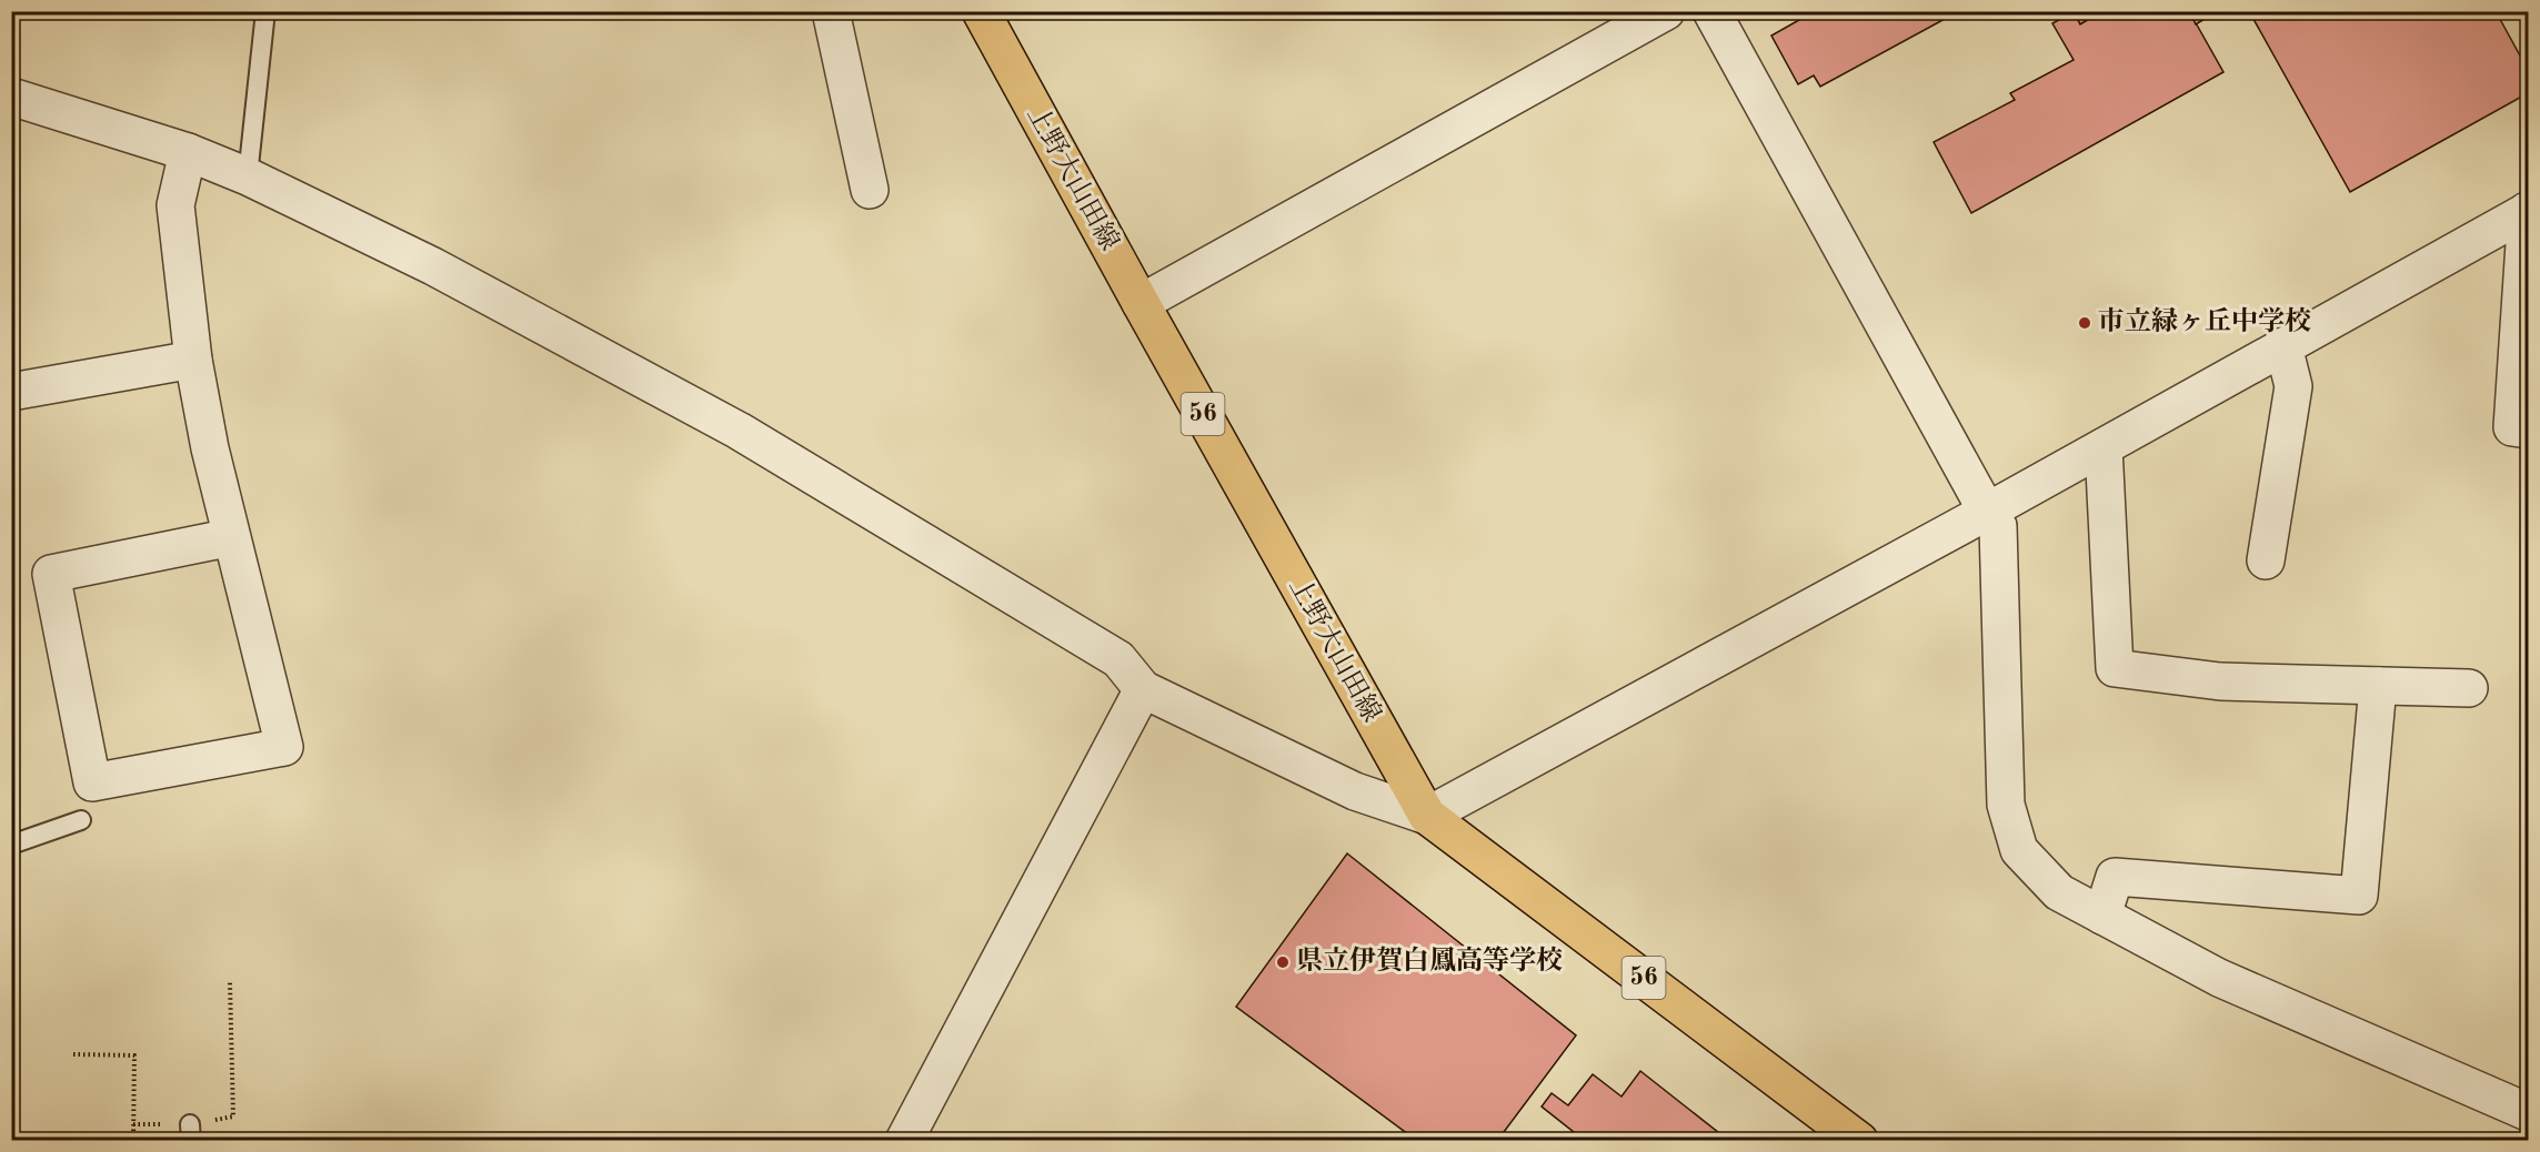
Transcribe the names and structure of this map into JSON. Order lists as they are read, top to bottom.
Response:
{
  "streets": {
    "main road": ["上野大山田線", "56"]
  },
  "places": ["市立緑ヶ丘中学校", "県立伊賀白鳳高等学校"]
}
